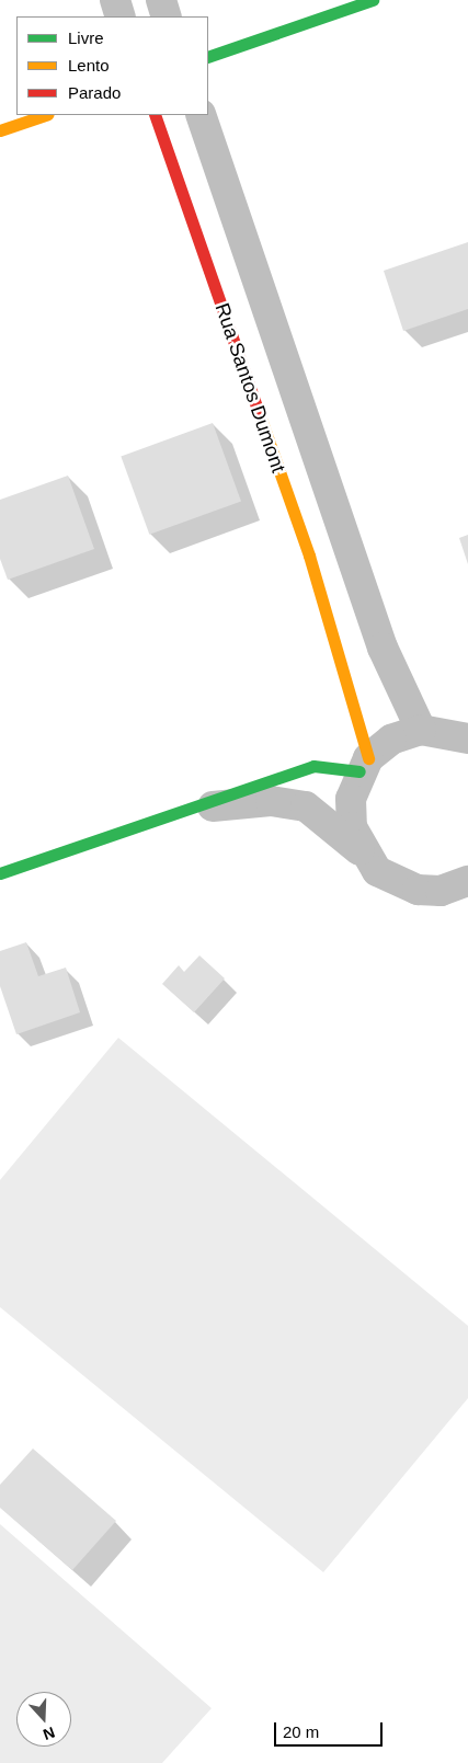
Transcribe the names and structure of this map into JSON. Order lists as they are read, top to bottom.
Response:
{
  "streets": {
    "street": ["Rua Santos Dumont"]
  },
  "legend": ["Livre", "Lento", "Parado"],
  "scale_bar": "20 m",
  "north": "bottom"
}
